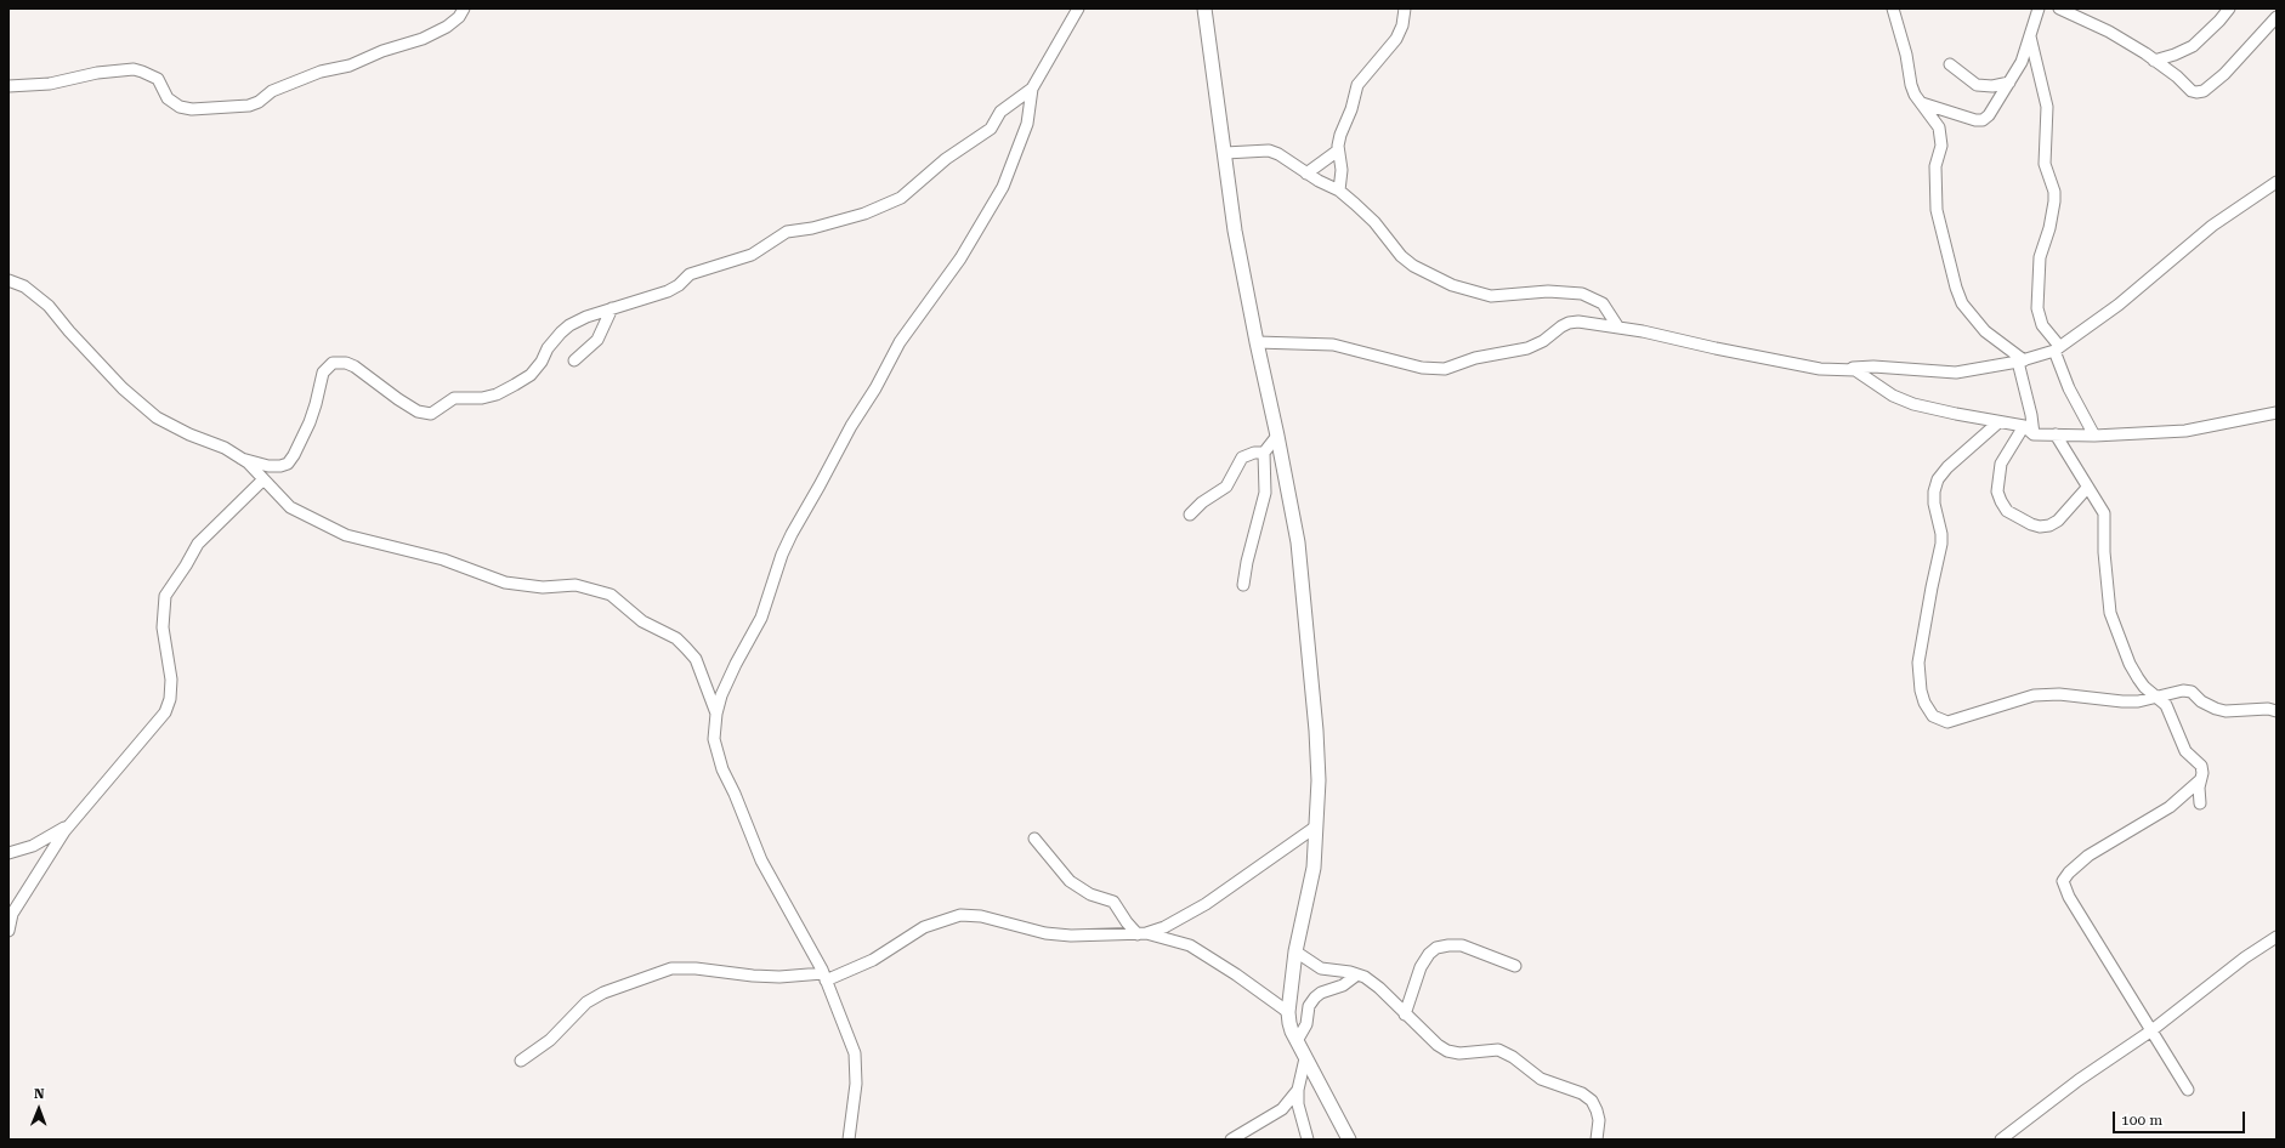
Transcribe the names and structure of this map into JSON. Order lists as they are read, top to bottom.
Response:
{
  "scale_bar": "100 m",
  "north": "top"
}
